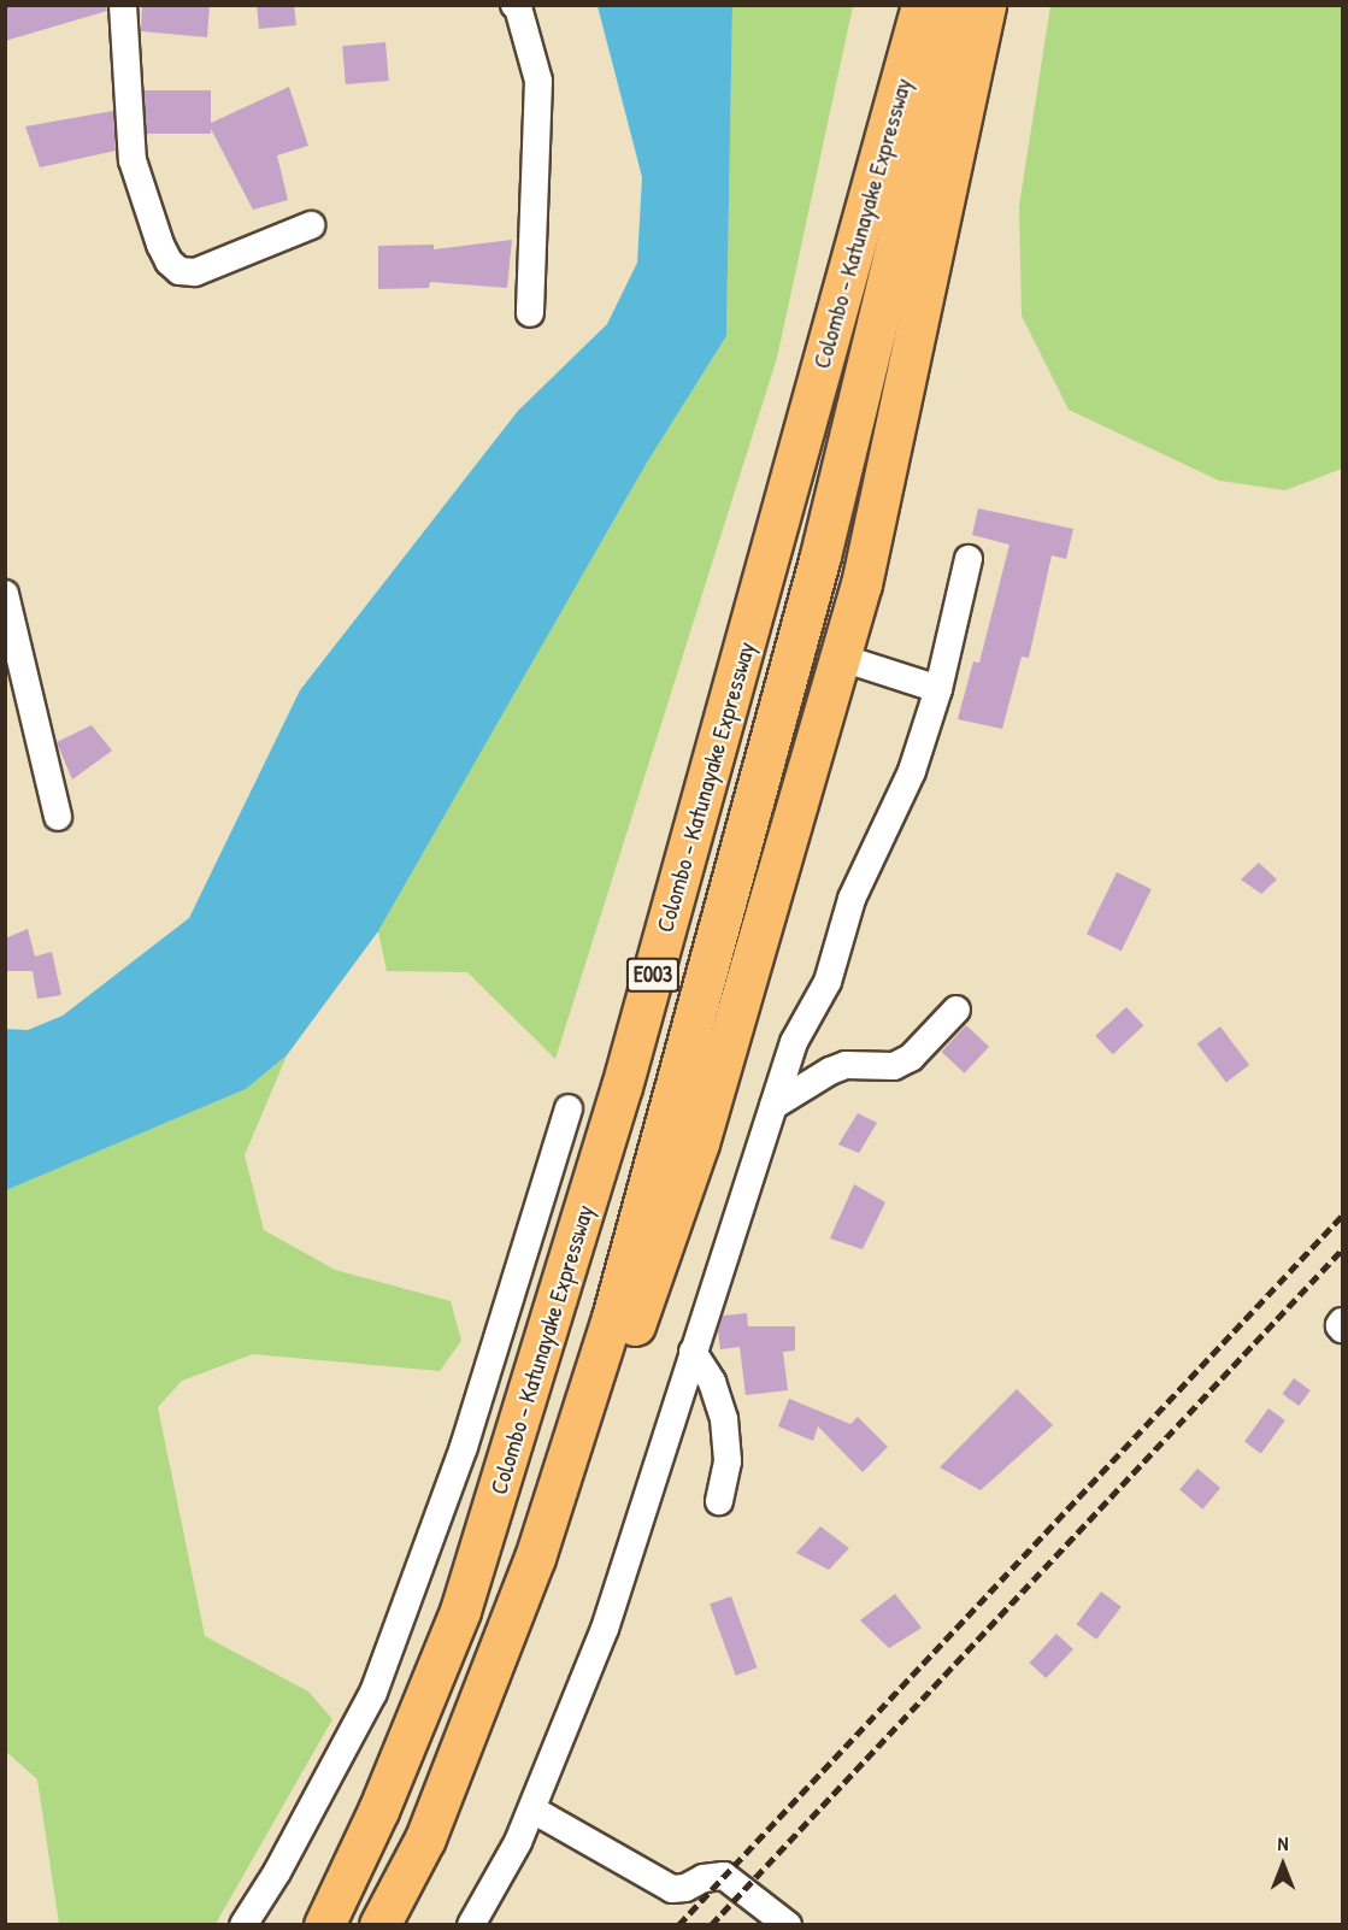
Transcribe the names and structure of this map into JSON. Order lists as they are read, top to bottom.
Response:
{
  "streets": {
    "highway": ["Colombo - Katunayake Expressway", "E003"]
  },
  "north": "top"
}
